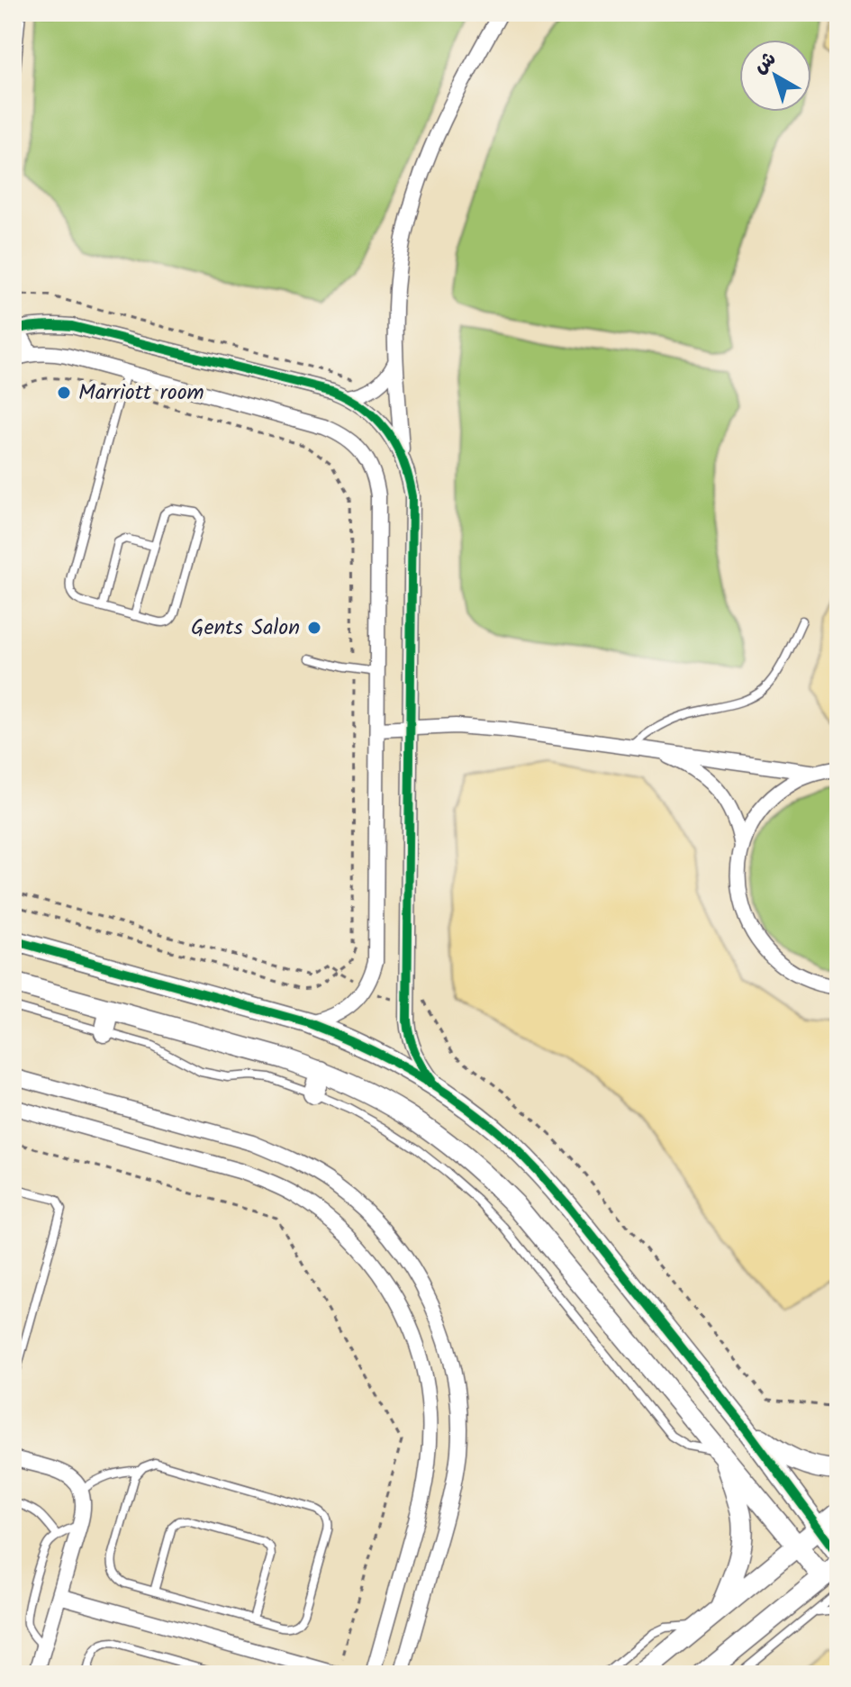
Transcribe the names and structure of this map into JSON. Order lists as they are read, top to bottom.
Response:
{
  "places": ["Marriott room", "Gents Salon"],
  "north": "top left"
}
